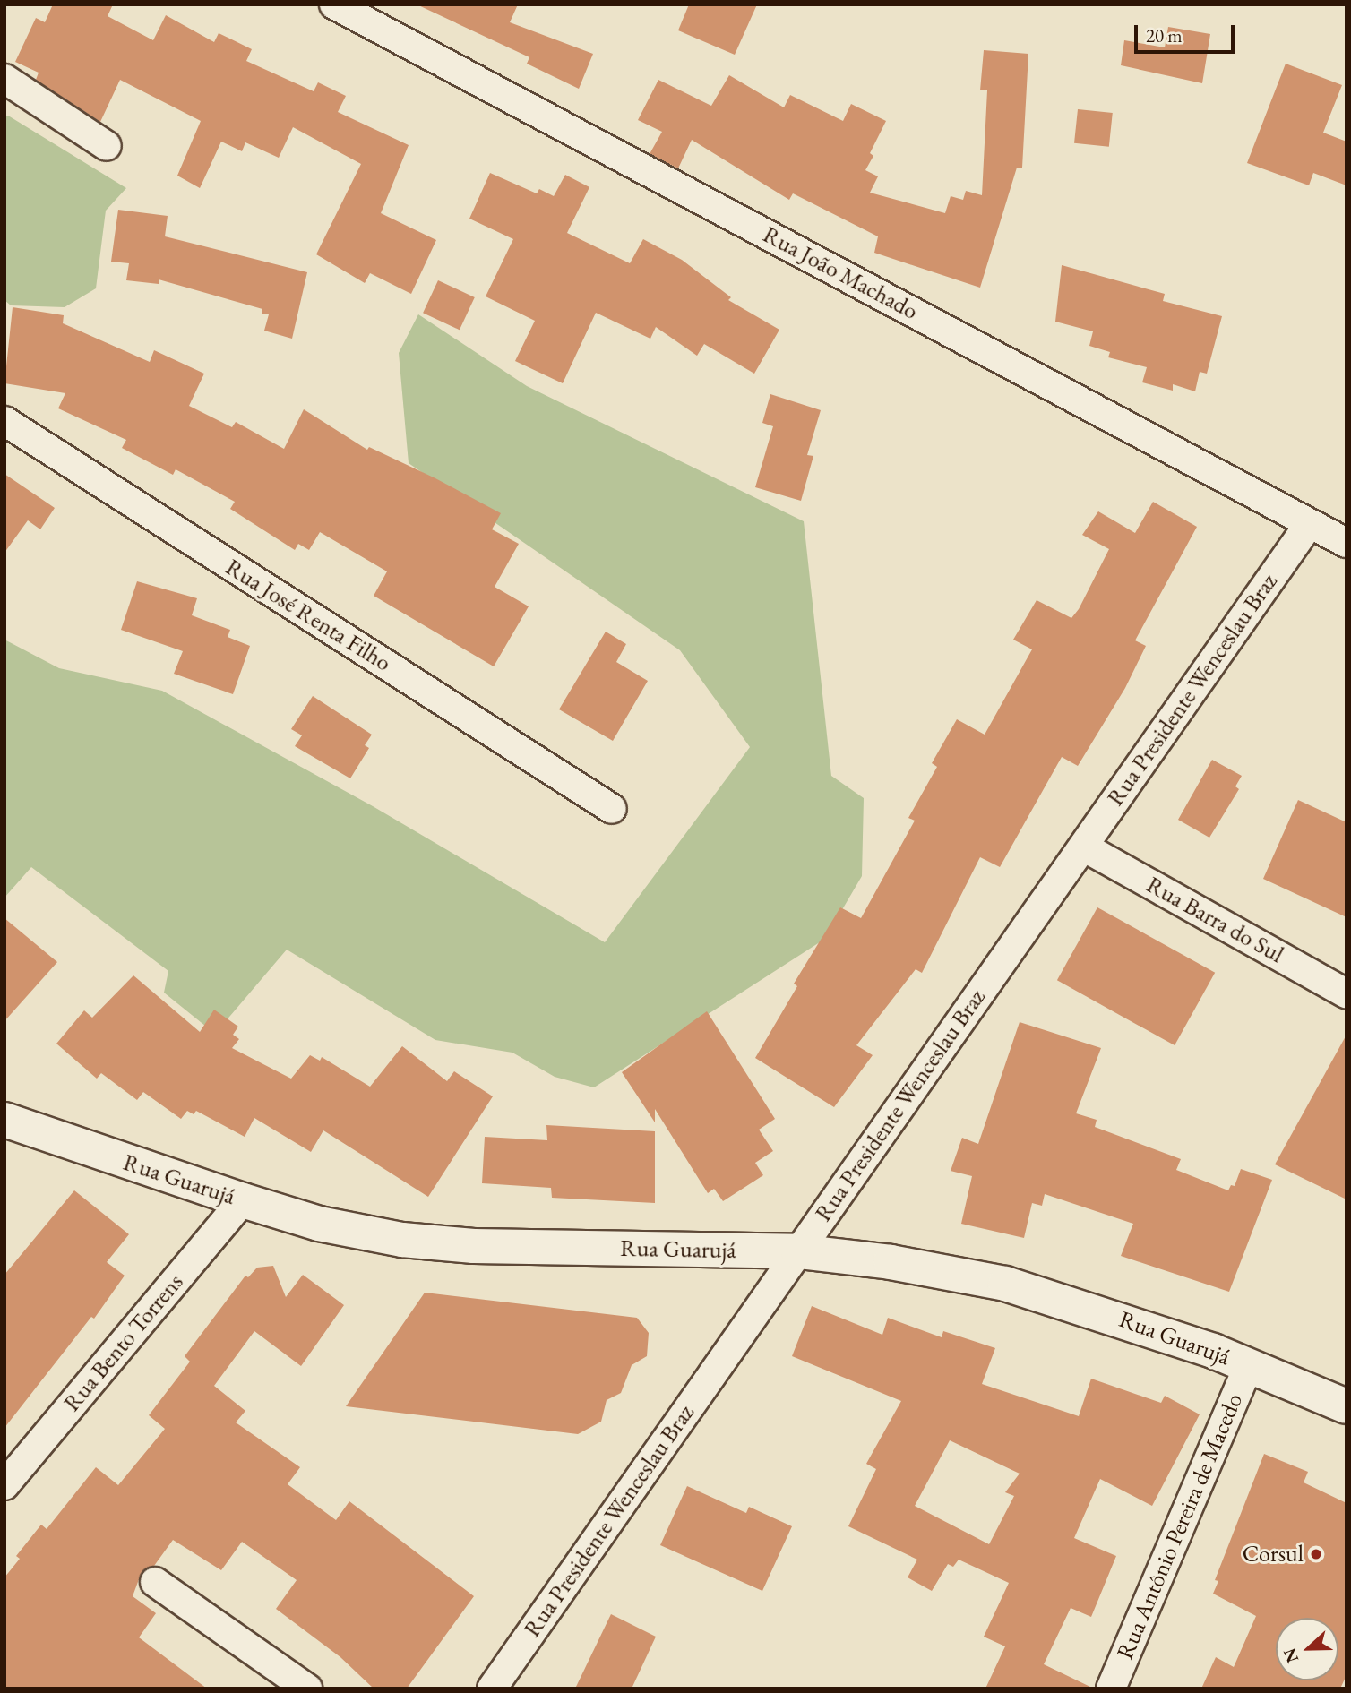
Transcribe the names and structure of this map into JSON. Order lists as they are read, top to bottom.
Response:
{
  "streets": {
    "street": [
      "Rua João Machado",
      "Rua José Renta Filho",
      "Rua Presidente Wenceslau Braz",
      "Rua Barra do Sul",
      "Rua Guarujá",
      "Rua Bento Torrens",
      "Rua Antônio Pereira de Macedo"
    ]
  },
  "crossings": [
    ["Rua João Machado", "Rua Presidente Wenceslau Braz"],
    ["Rua Presidente Wenceslau Braz", "Rua Barra do Sul"],
    ["Rua Presidente Wenceslau Braz", "Rua Guarujá"],
    ["Rua Guarujá", "Rua Bento Torrens"],
    ["Rua Guarujá", "Rua Antônio Pereira de Macedo"]
  ],
  "places": ["Corsul"],
  "scale_bar": "20 m",
  "north": "left"
}
